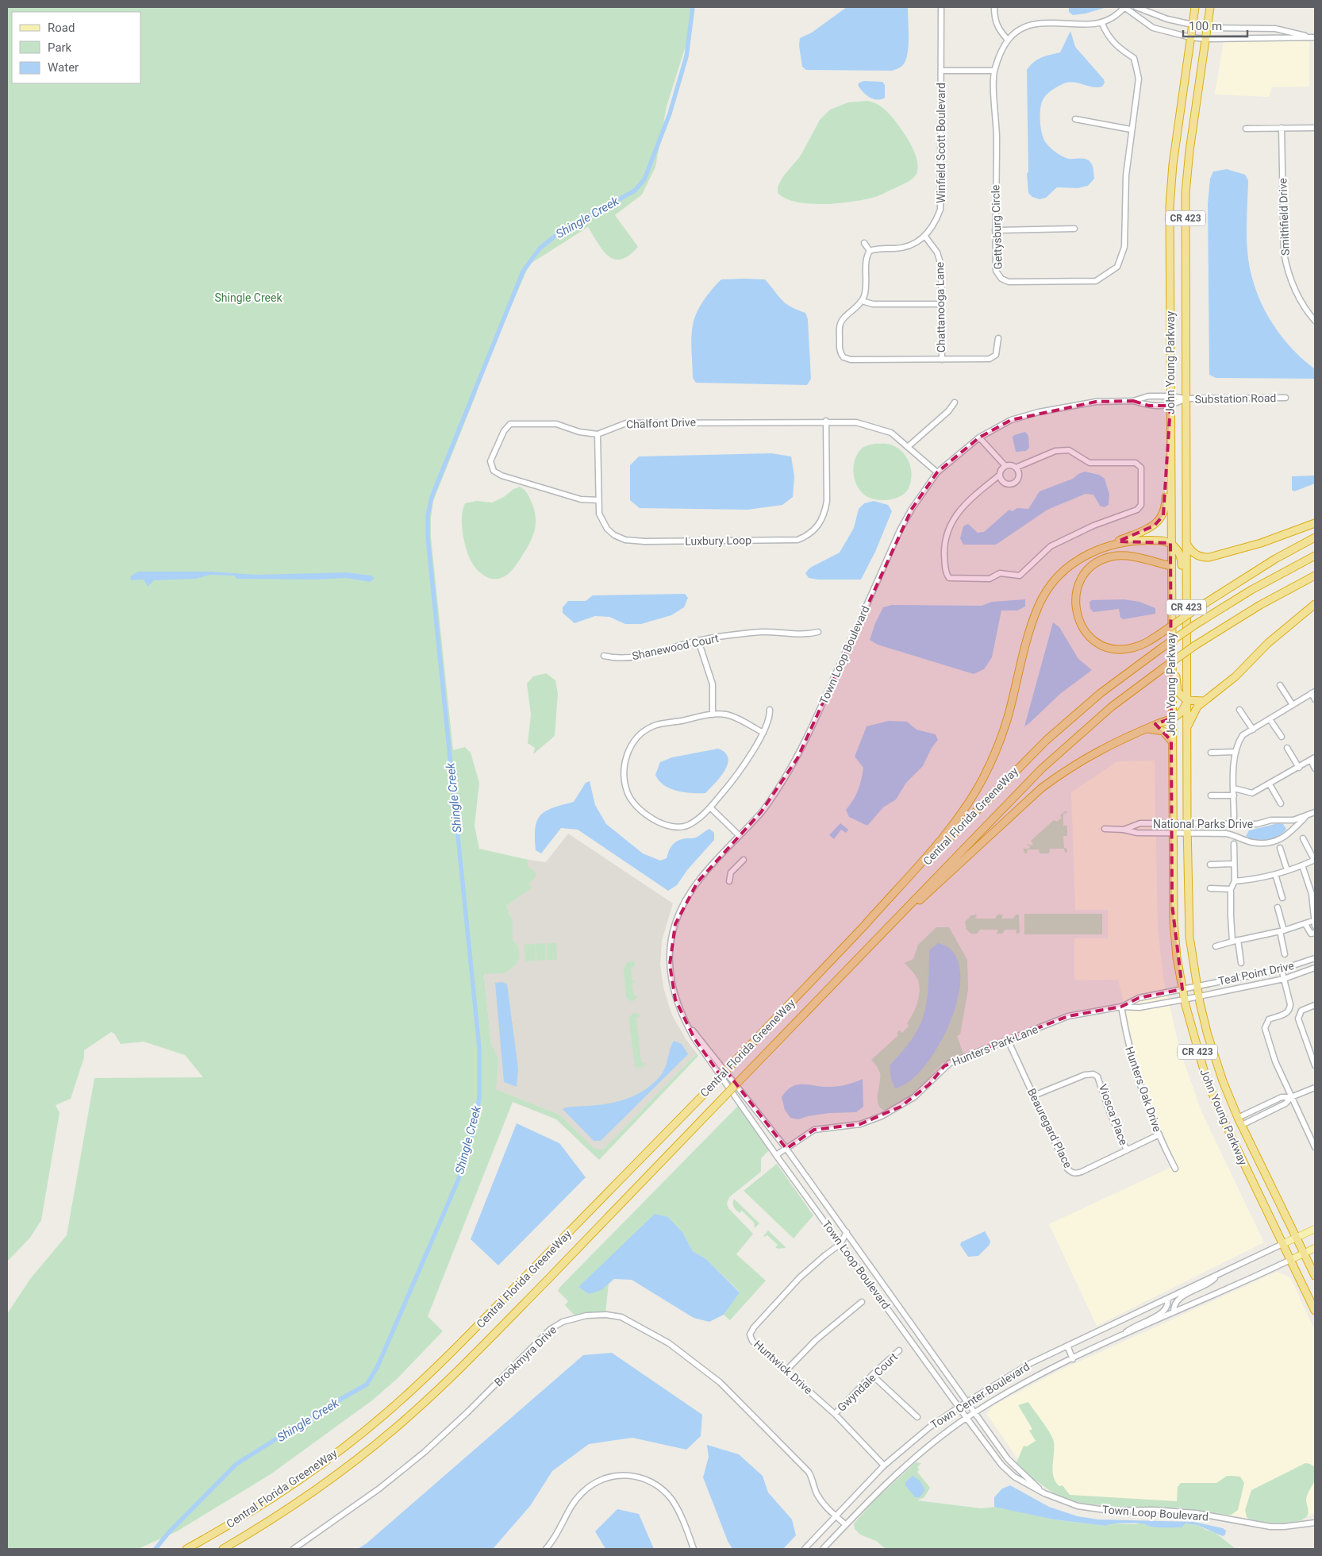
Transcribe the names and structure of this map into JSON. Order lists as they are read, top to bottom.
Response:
{
  "streets": {
    "highway": ["CR 423", "John Young Parkway", "Central Florida GreeneWay"],
    "main road": ["Town Center Boulevard"],
    "street": [
      "Winfield Scott Boulevard",
      "Smithfield Drive",
      "Gettysburg Circle",
      "Chattanooga Lane",
      "Substation Road",
      "Chalfont Drive",
      "Luxbury Loop",
      "Shanewood Court",
      "Town Loop Boulevard",
      "National Parks Drive",
      "Teal Point Drive",
      "Hunters Park Lane",
      "Hunters Oak Drive",
      "Viosca Place",
      "Beauregard Place",
      "Brookmyra Drive",
      "Huntwick Drive",
      "Gwyndale Court"
    ]
  },
  "crossings": [
    ["Winfield Scott Boulevard", "Chattanooga Lane"],
    ["John Young Parkway", "Substation Road"],
    ["John Young Parkway", "Town Loop Boulevard"],
    ["John Young Parkway", "National Parks Drive"],
    ["John Young Parkway", "Teal Point Drive"],
    ["John Young Parkway", "Hunters Park Lane"],
    ["John Young Parkway", "Town Center Boulevard"],
    ["Substation Road", "Town Loop Boulevard"],
    ["Chalfont Drive", "Luxbury Loop"],
    ["Chalfont Drive", "Town Loop Boulevard"],
    ["Town Loop Boulevard", "Hunters Park Lane"],
    ["Town Loop Boulevard", "Huntwick Drive"],
    ["Town Loop Boulevard", "Town Center Boulevard"],
    ["Teal Point Drive", "Hunters Park Lane"],
    ["Hunters Park Lane", "Hunters Oak Drive"],
    ["Hunters Park Lane", "Beauregard Place"],
    ["Hunters Oak Drive", "Beauregard Place"],
    ["Viosca Place", "Beauregard Place"],
    ["Brookmyra Drive", "Town Center Boulevard"],
    ["Huntwick Drive", "Gwyndale Court"],
    ["Huntwick Drive", "Town Center Boulevard"]
  ],
  "water": ["Shingle Creek"],
  "parks": ["Shingle Creek"],
  "legend": ["Road", "Park", "Water"],
  "scale_bar": "100 m"
}
